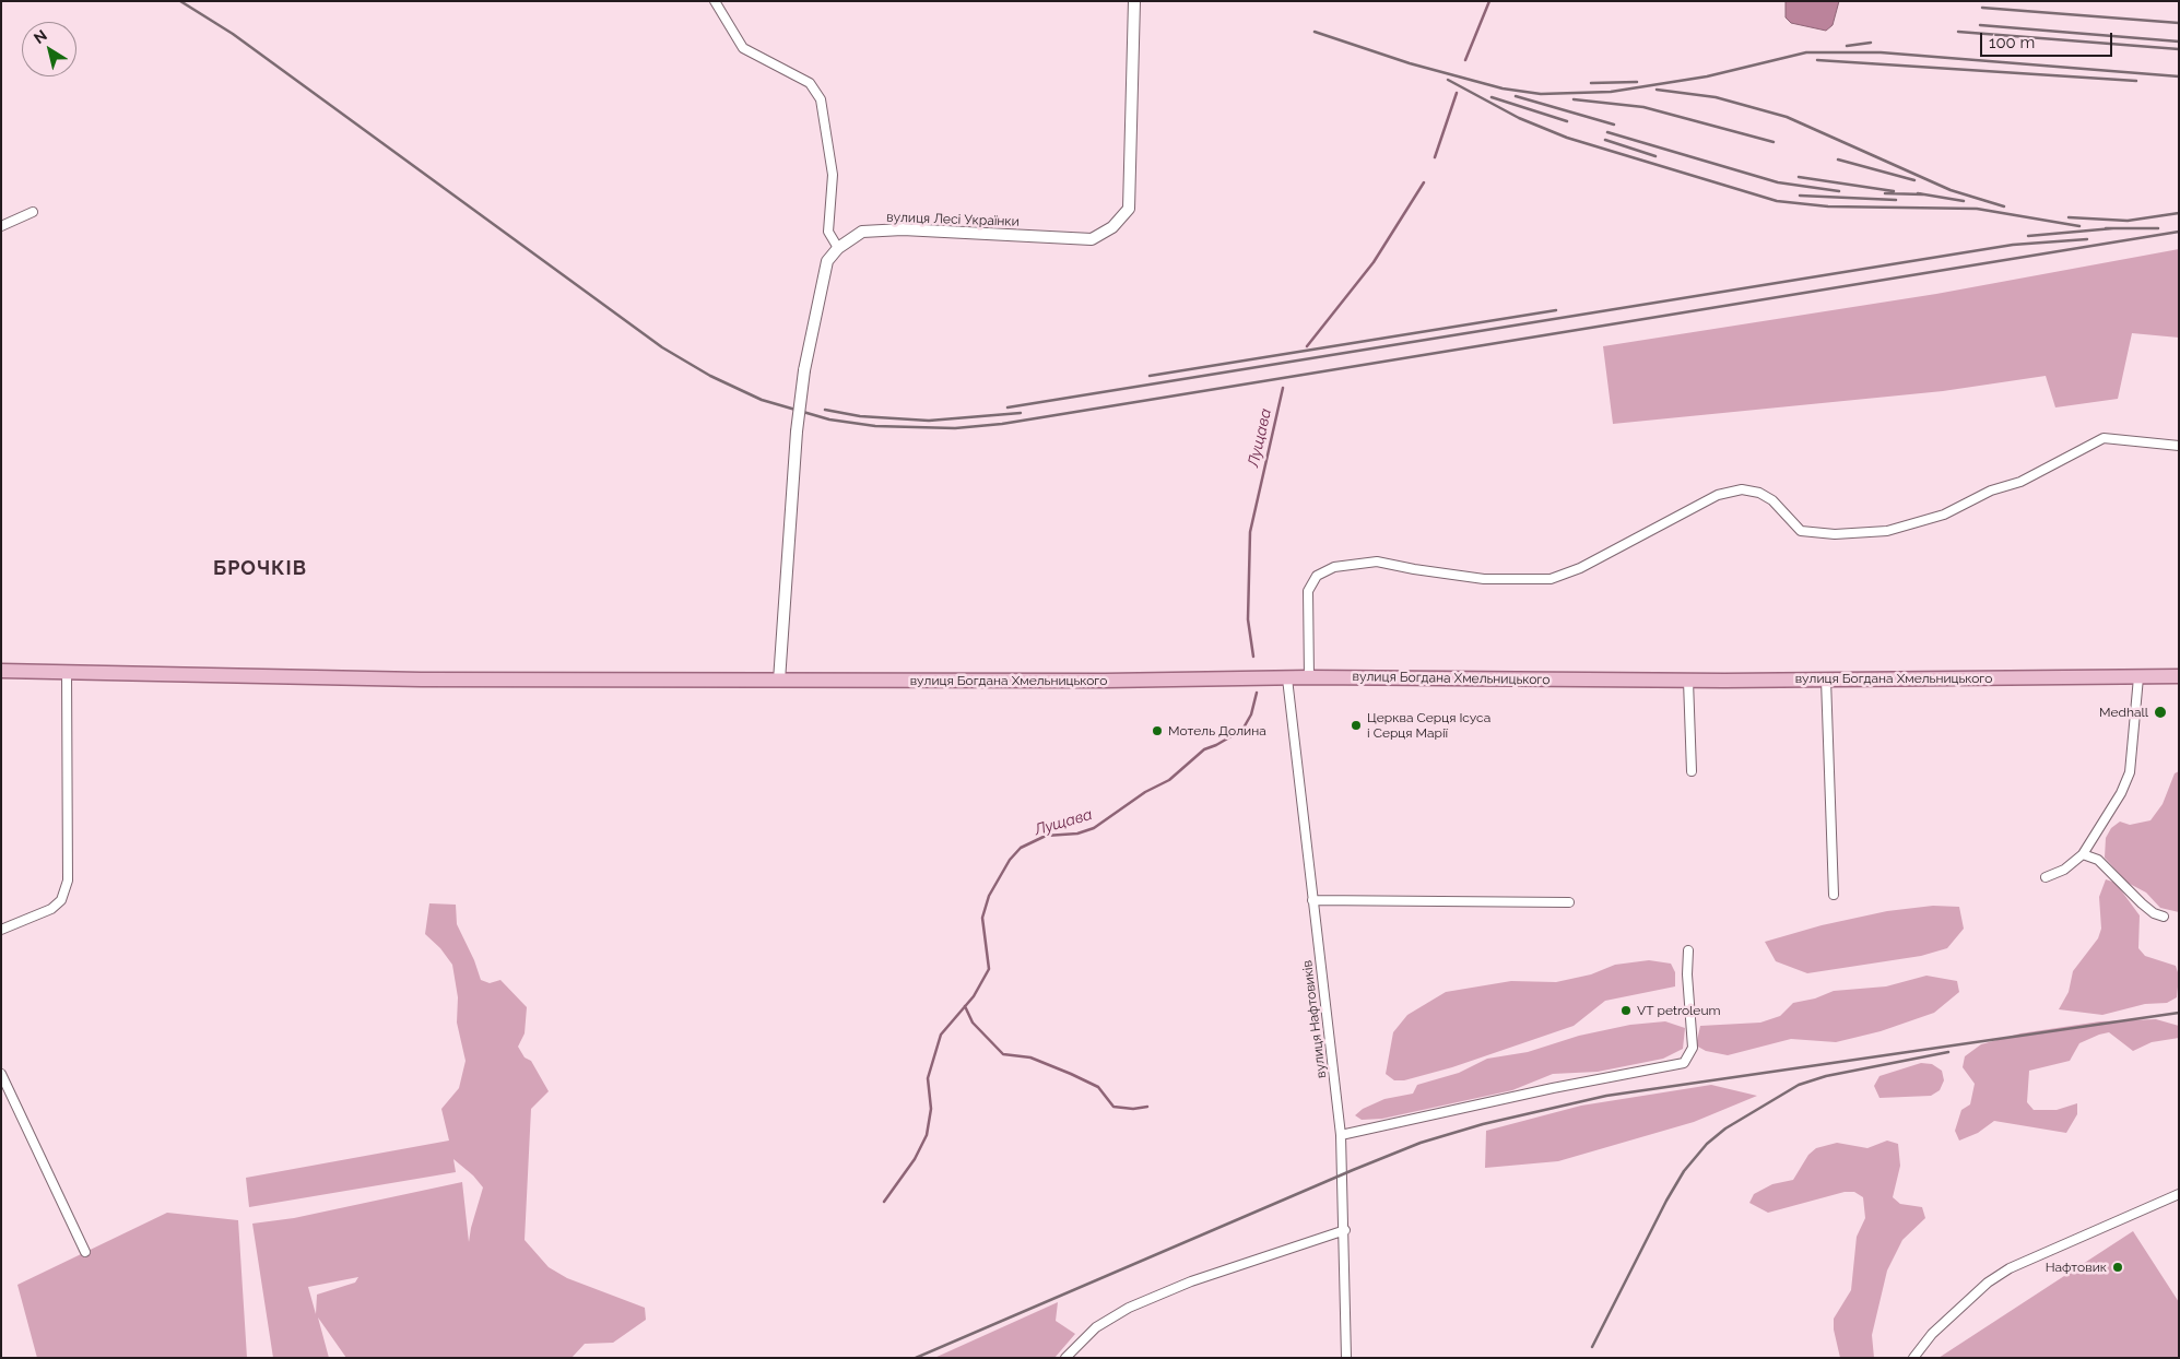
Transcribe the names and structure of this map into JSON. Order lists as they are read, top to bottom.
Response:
{
  "streets": {
    "main road": ["вулиця Богдана Хмельницького"],
    "street": ["вулиця Лесі Українки", "вулиця Нафтовиків"]
  },
  "crossings": [
    ["вулиця Лесі Українки", "вулиця Богдана Хмельницького"],
    ["вулиця Богдана Хмельницького", "вулиця Нафтовиків"]
  ],
  "districts": ["БРОЧКІВ"],
  "water": ["Лущава"],
  "places": [
    "Medhall",
    "Церква Серця Ісуса і Серця Марії",
    "Мотель Долина",
    "VT petroleum",
    "Нафтовик"
  ],
  "scale_bar": "100 m",
  "north": "top left"
}
